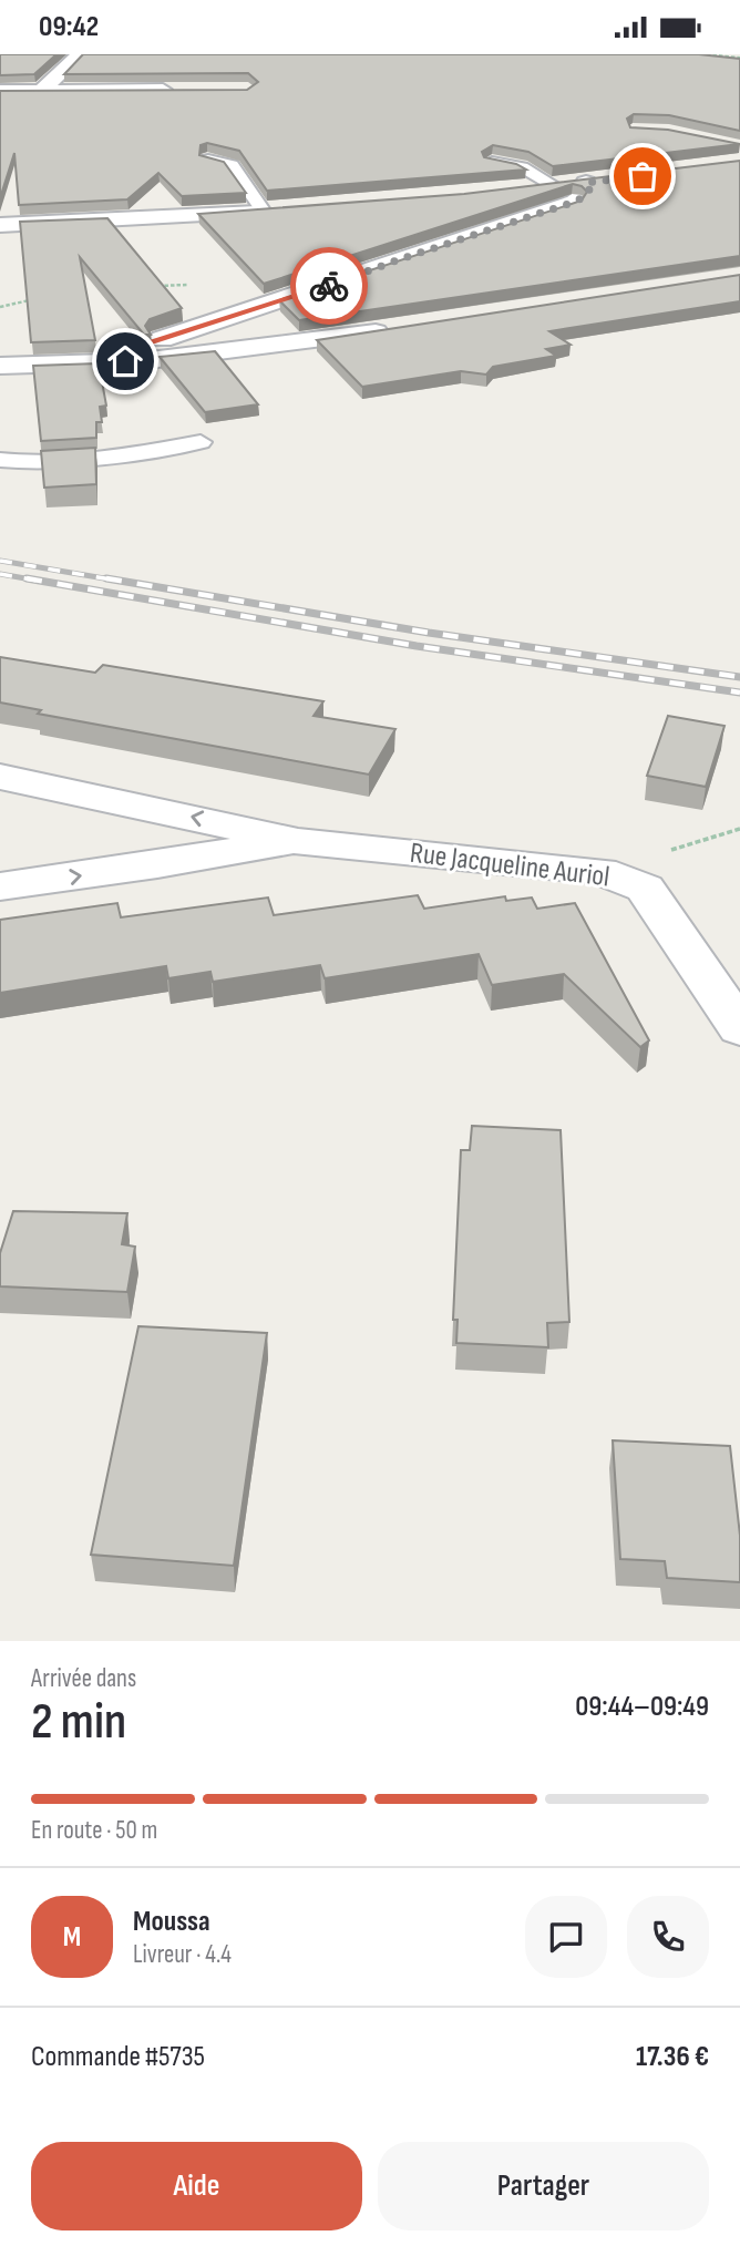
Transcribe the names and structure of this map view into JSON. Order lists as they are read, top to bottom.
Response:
{
  "streets": {
    "street": ["Rue Jacqueline Auriol"]
  },
  "page": {
    "status": "09:42",
    "heading": ["2 min", "Arrivée dans", "09:44–09:49"],
    "panel": [
      "Moussa",
      "Livreur · 4.4",
      "Commande #5735",
      "17.36 €"
    ],
    "bar": "En route · 50 m",
    "round": "M",
    "buttons": ["Aide", "Partager"]
  }
}
